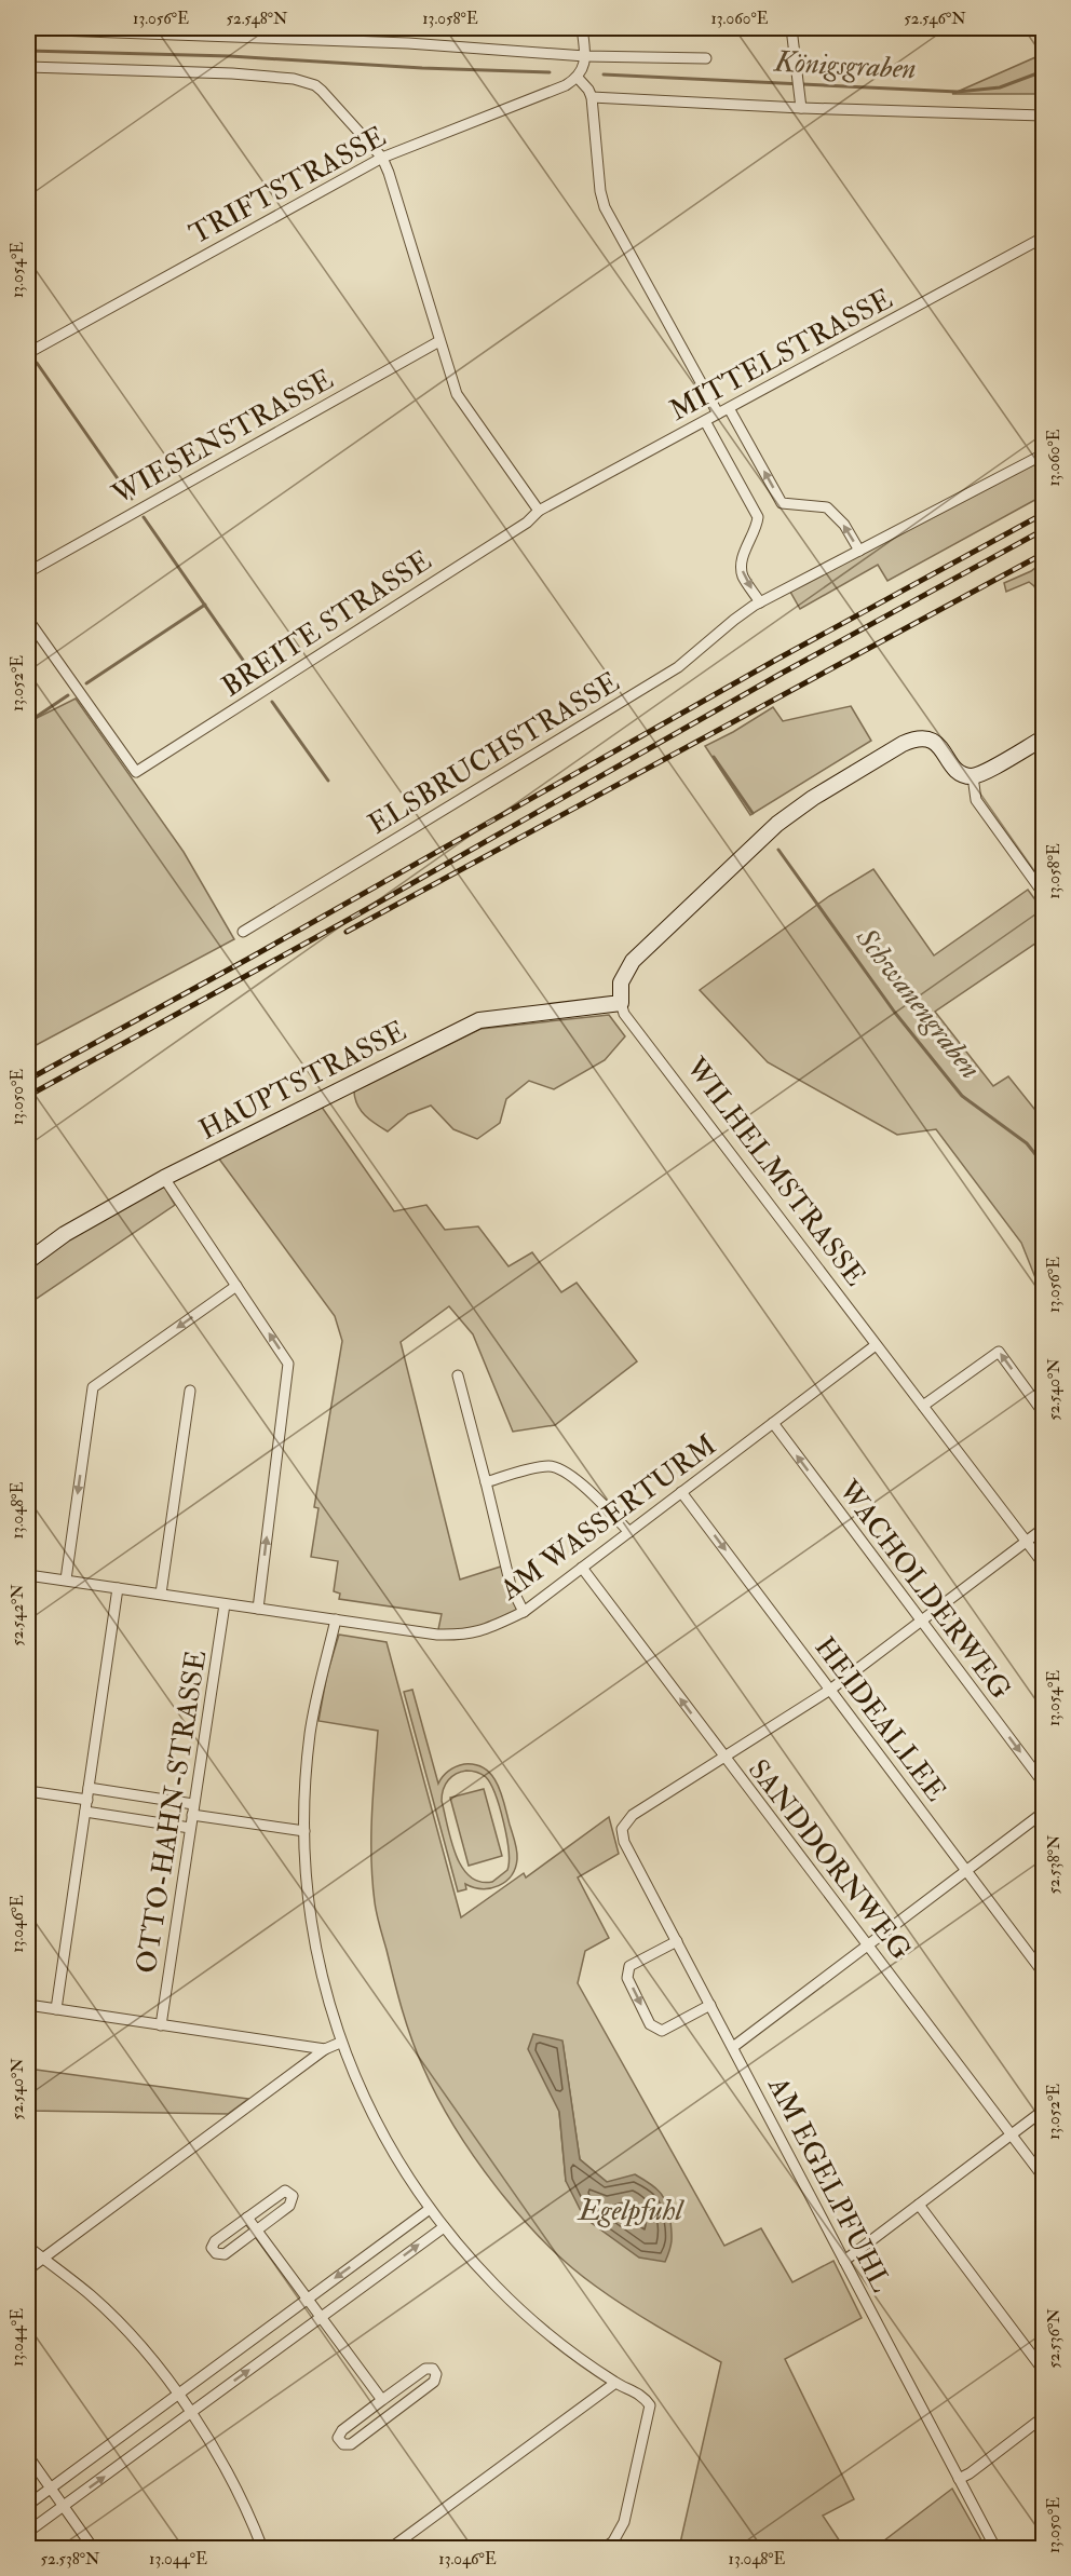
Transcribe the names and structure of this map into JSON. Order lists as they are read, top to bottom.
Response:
{
  "streets": {
    "street": [
      "TRIFTSTRASSE",
      "MITTELSTRASSE",
      "WIESENSTRASSE",
      "BREITE STRASSE",
      "ELSBRUCHSTRASSE",
      "HAUPTSTRASSE",
      "WILHELMSTRASSE",
      "AM WASSERTURM",
      "WACHOLDERWEG",
      "HEIDEALLEE",
      "OTTO-HAHN-STRASSE",
      "SANDDORNWEG",
      "AM EGELPFUHL"
    ]
  },
  "crossings": [
    ["MITTELSTRASSE", "BREITE STRASSE"],
    ["HAUPTSTRASSE", "WILHELMSTRASSE"],
    ["WILHELMSTRASSE", "AM WASSERTURM"],
    ["AM WASSERTURM", "WACHOLDERWEG"],
    ["AM WASSERTURM", "HEIDEALLEE"],
    ["AM WASSERTURM", "OTTO-HAHN-STRASSE"],
    ["AM WASSERTURM", "SANDDORNWEG"],
    ["SANDDORNWEG", "AM EGELPFUHL"]
  ],
  "one_way": ["HEIDEALLEE"],
  "water": ["Königsgraben", "Schwanengraben", "Egelpfuhl"],
  "coordinates": [
    "13.056°E",
    "52.548°N",
    "13.058°E",
    "13.060°E",
    "52.546°N",
    "13.054°E",
    "13.052°E",
    "13.050°E",
    "52.540°N",
    "13.048°E",
    "52.542°N",
    "52.538°N",
    "13.046°E",
    "13.044°E",
    "52.536°N"
  ]
}
